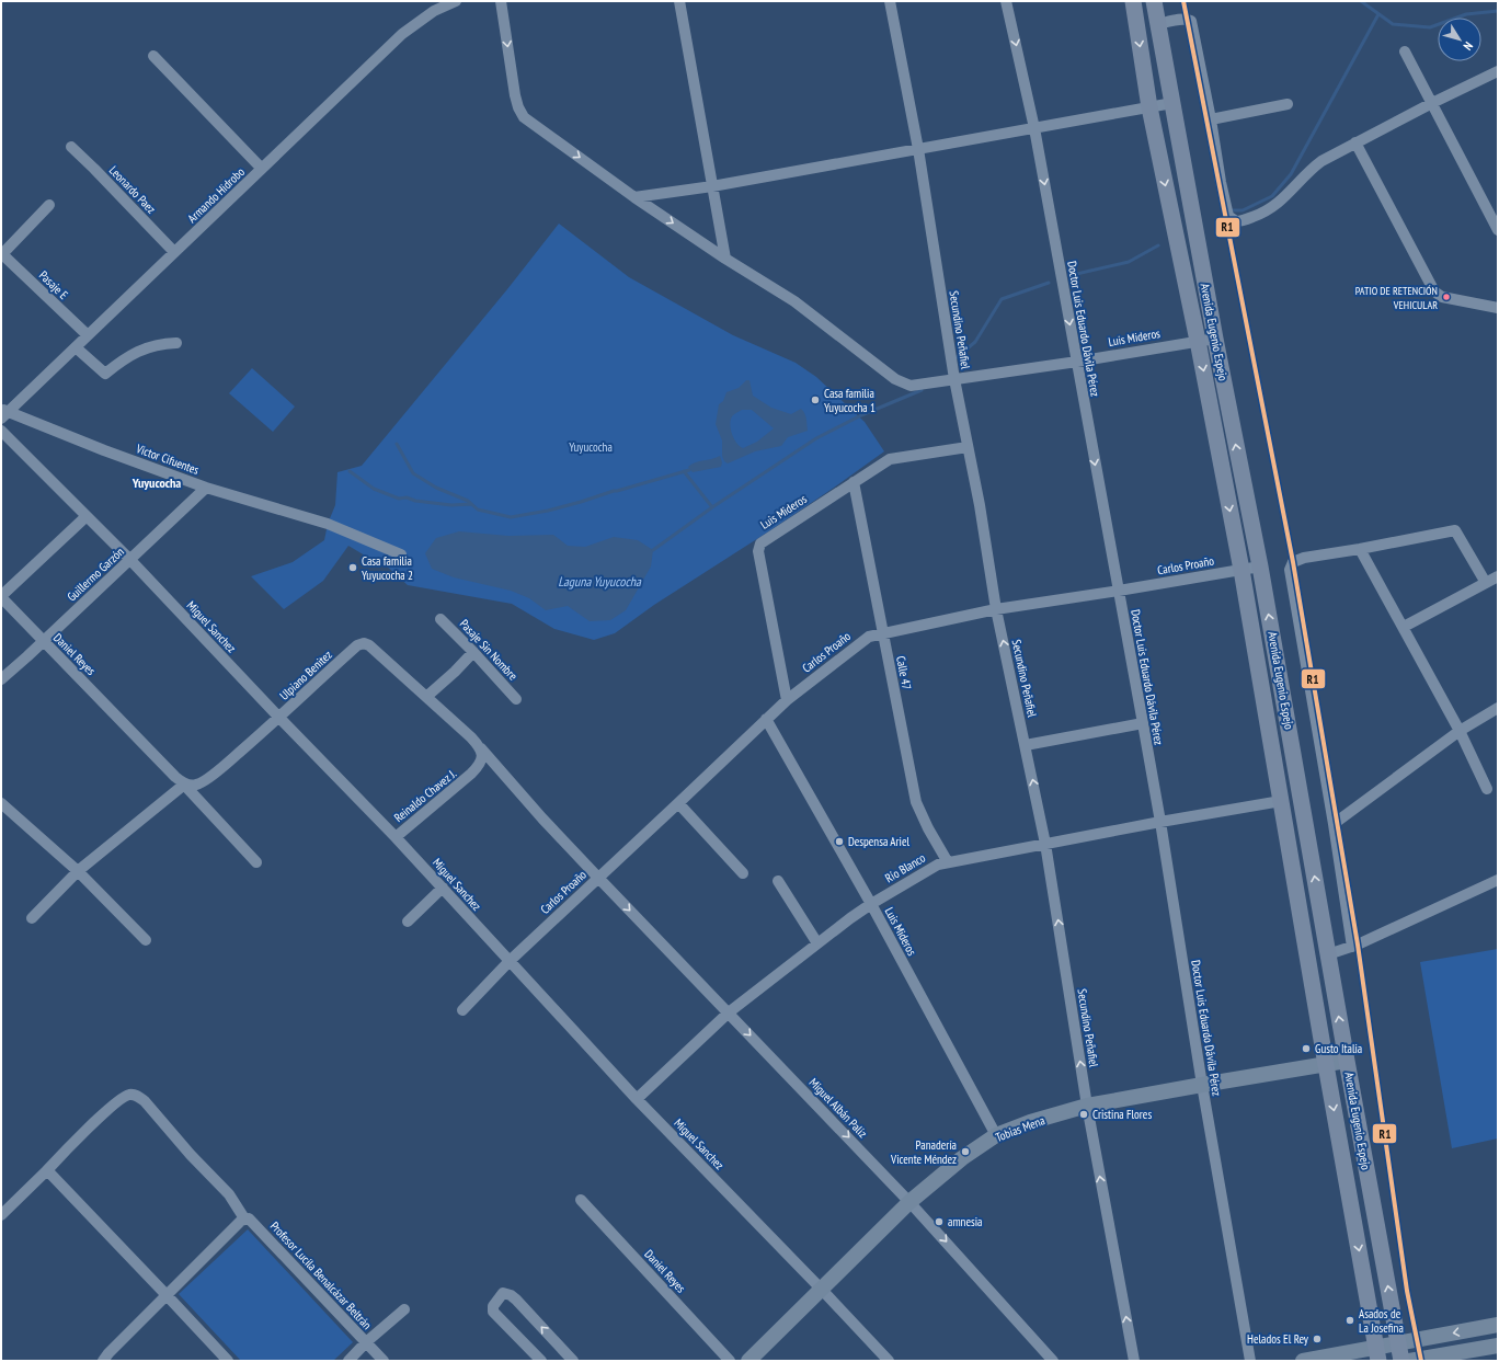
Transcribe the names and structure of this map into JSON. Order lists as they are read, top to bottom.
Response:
{
  "streets": {
    "main road": ["Avenida Eugenio Espejo"],
    "street": [
      "Leonardo Paez",
      "Armando Hidrobo",
      "Pasaje E",
      "Doctor Luis Eduardo Dávila Pérez",
      "Secundino Peñafiel",
      "Luis Mideros",
      "Victor Cifuentes",
      "Carlos Proaño",
      "Guillermo Garzón",
      "Miguel Sanchez",
      "Pasaje Sin Nombre",
      "Daniel Reyes",
      "Calle 47",
      "Ulpiano Benitez",
      "Reinaldo Chavez J.",
      "Río Blanco",
      "Miguel Albán Paliz",
      "Tobias Mena",
      "Profesor Lucila Benalcázar Beltrán"
    ]
  },
  "crossings": [
    ["Leonardo Paez", "Armando Hidrobo"],
    ["Armando Hidrobo", "Pasaje E"],
    ["Armando Hidrobo", "Victor Cifuentes"],
    ["Doctor Luis Eduardo Dávila Pérez", "Luis Mideros"],
    ["Doctor Luis Eduardo Dávila Pérez", "Carlos Proaño"],
    ["Doctor Luis Eduardo Dávila Pérez", "Río Blanco"],
    ["Doctor Luis Eduardo Dávila Pérez", "Tobias Mena"],
    ["Secundino Peñafiel", "Luis Mideros"],
    ["Secundino Peñafiel", "Carlos Proaño"],
    ["Secundino Peñafiel", "Río Blanco"],
    ["Secundino Peñafiel", "Tobias Mena"],
    ["Avenida Eugenio Espejo", "Luis Mideros"],
    ["Avenida Eugenio Espejo", "Carlos Proaño"],
    ["Avenida Eugenio Espejo", "Río Blanco"],
    ["Avenida Eugenio Espejo", "Tobias Mena"],
    ["Luis Mideros", "Carlos Proaño"],
    ["Luis Mideros", "Calle 47"],
    ["Luis Mideros", "Río Blanco"],
    ["Luis Mideros", "Tobias Mena"],
    ["Victor Cifuentes", "Guillermo Garzón"],
    ["Carlos Proaño", "Miguel Sanchez"],
    ["Carlos Proaño", "Calle 47"],
    ["Carlos Proaño", "Miguel Albán Paliz"],
    ["Guillermo Garzón", "Miguel Sanchez"],
    ["Guillermo Garzón", "Daniel Reyes"],
    ["Miguel Sanchez", "Ulpiano Benitez"],
    ["Miguel Sanchez", "Reinaldo Chavez J."],
    ["Miguel Sanchez", "Río Blanco"],
    ["Miguel Sanchez", "Tobias Mena"],
    ["Daniel Reyes", "Ulpiano Benitez"],
    ["Calle 47", "Río Blanco"],
    ["Ulpiano Benitez", "Miguel Albán Paliz"],
    ["Reinaldo Chavez J.", "Miguel Albán Paliz"],
    ["Río Blanco", "Miguel Albán Paliz"],
    ["Miguel Albán Paliz", "Tobias Mena"]
  ],
  "one_way": ["Doctor Luis Eduardo Dávila Pérez", "Secundino Peñafiel", "Miguel Albán Paliz"],
  "districts": ["Yuyucocha"],
  "water": ["Laguna Yuyucocha"],
  "parks": ["Yuyucocha"],
  "places": [
    "PATIO DE RETENCIÓN VEHICULAR",
    "Casa familia Yuyucocha 1",
    "Casa familia Yuyucocha 2",
    "Despensa Ariel",
    "Gusto Italia",
    "Cristina Flores",
    "Panadería Vicente Méndez",
    "amnesia",
    "Asados de La Josefina",
    "Helados El Rey"
  ],
  "lines": ["transit line R1"],
  "north": "bottom right"
}
